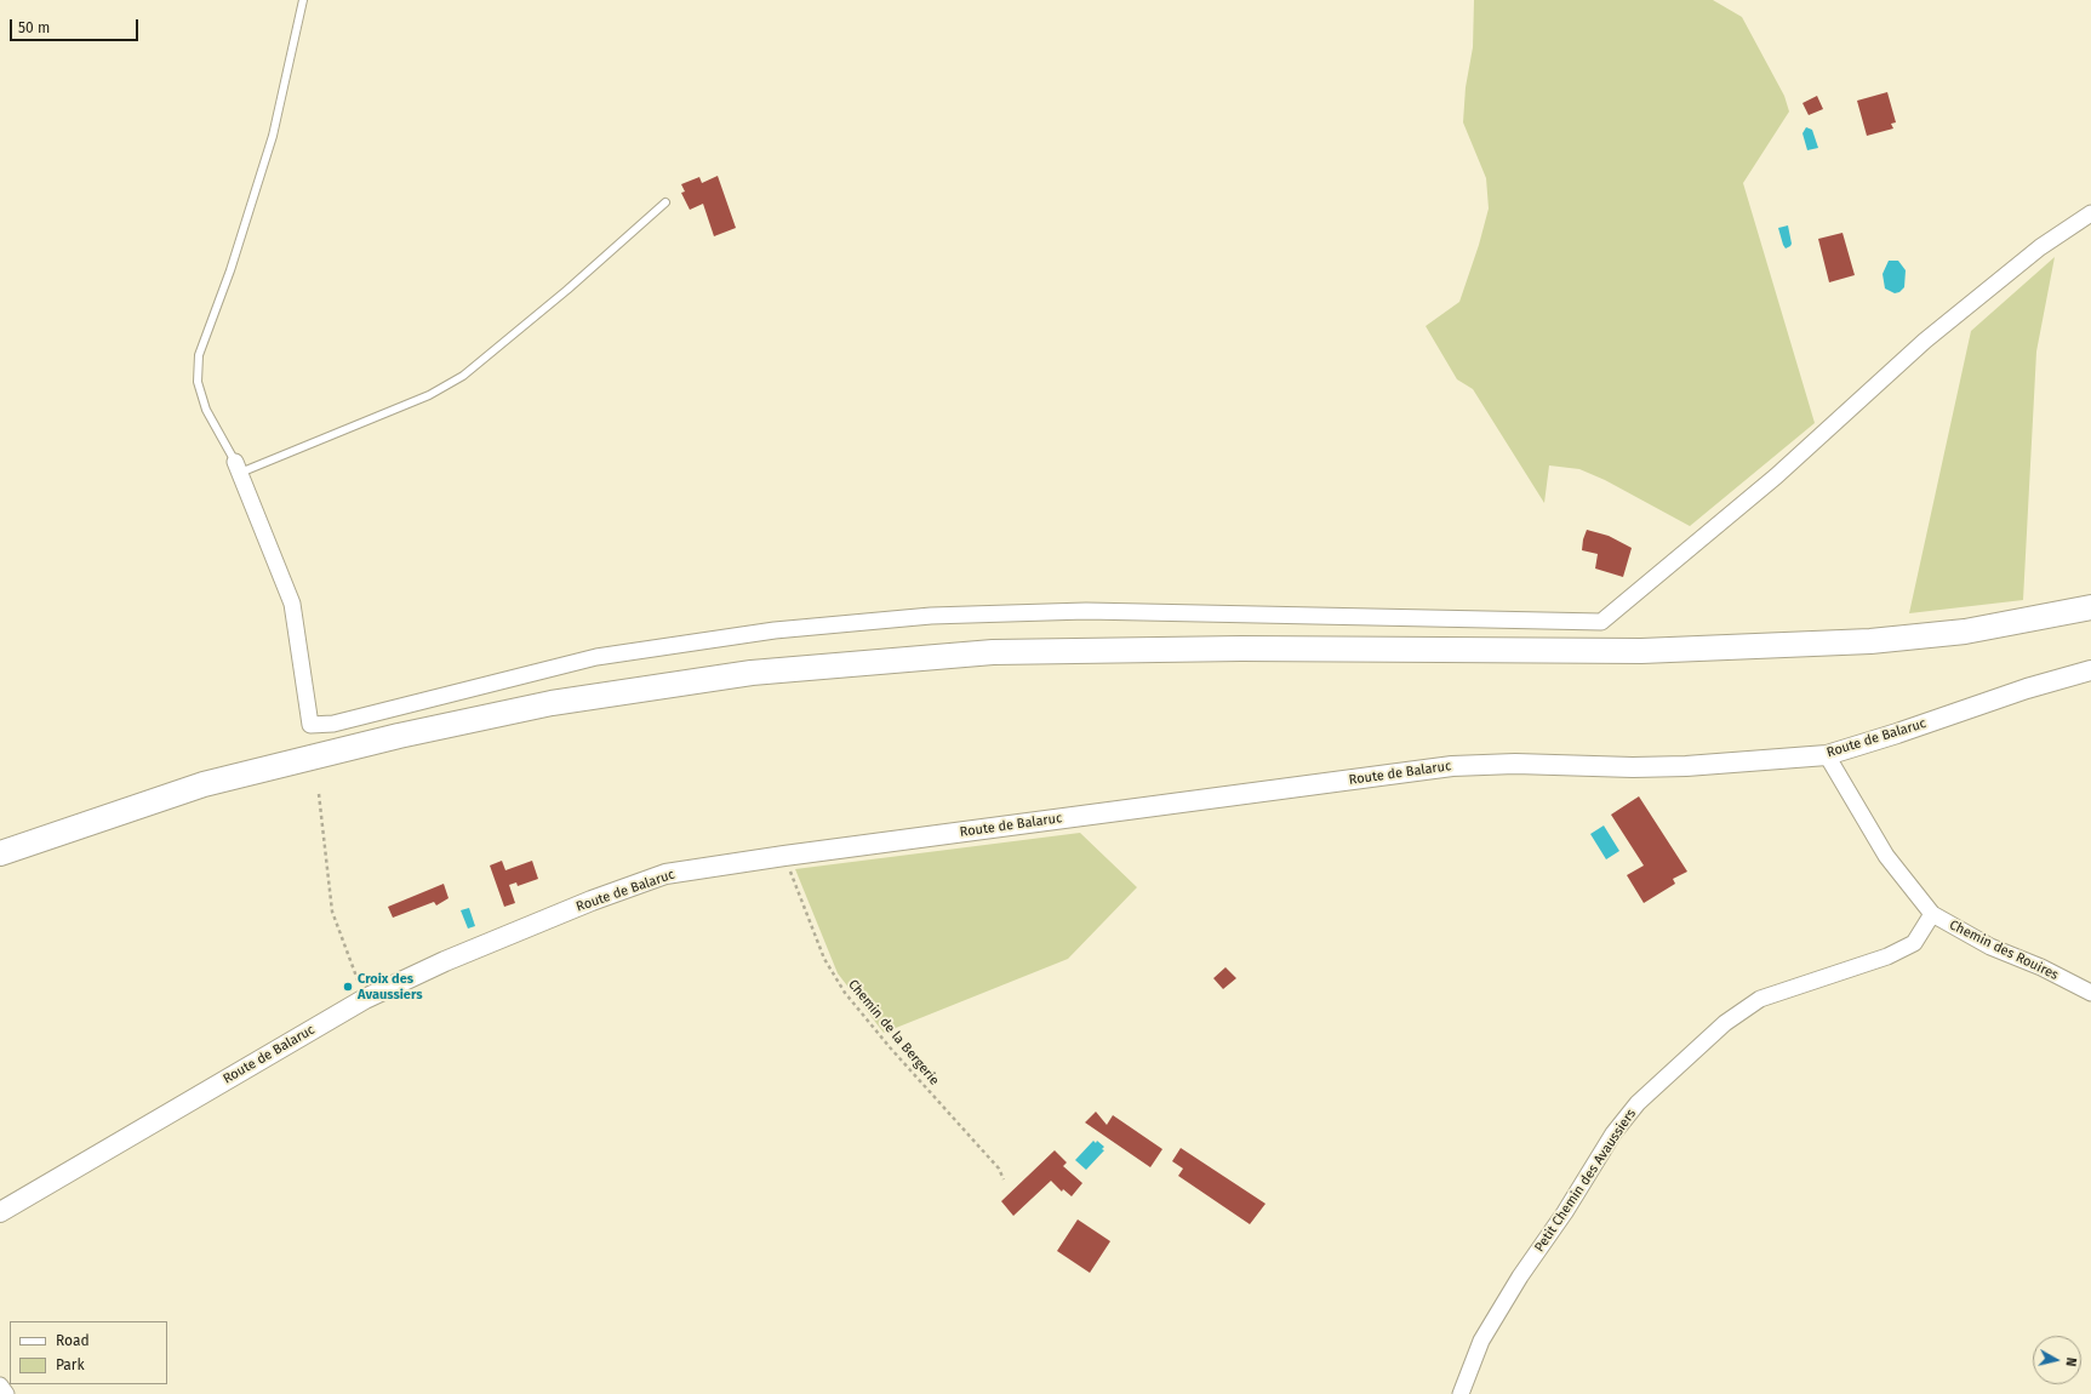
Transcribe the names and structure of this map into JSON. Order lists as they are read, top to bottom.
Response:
{
  "streets": {
    "street": ["Route de Balaruc", "Chemin des Rouires", "Petit Chemin des Avaussiers"],
    "path": ["Chemin de la Bergerie"]
  },
  "crossings": [
    ["Route de Balaruc", "Chemin des Rouires"],
    ["Route de Balaruc", "Chemin de la Bergerie"],
    ["Chemin des Rouires", "Petit Chemin des Avaussiers"]
  ],
  "places": ["Croix des Avaussiers"],
  "legend": ["Road", "Park"],
  "scale_bar": "50 m",
  "north": "right"
}
